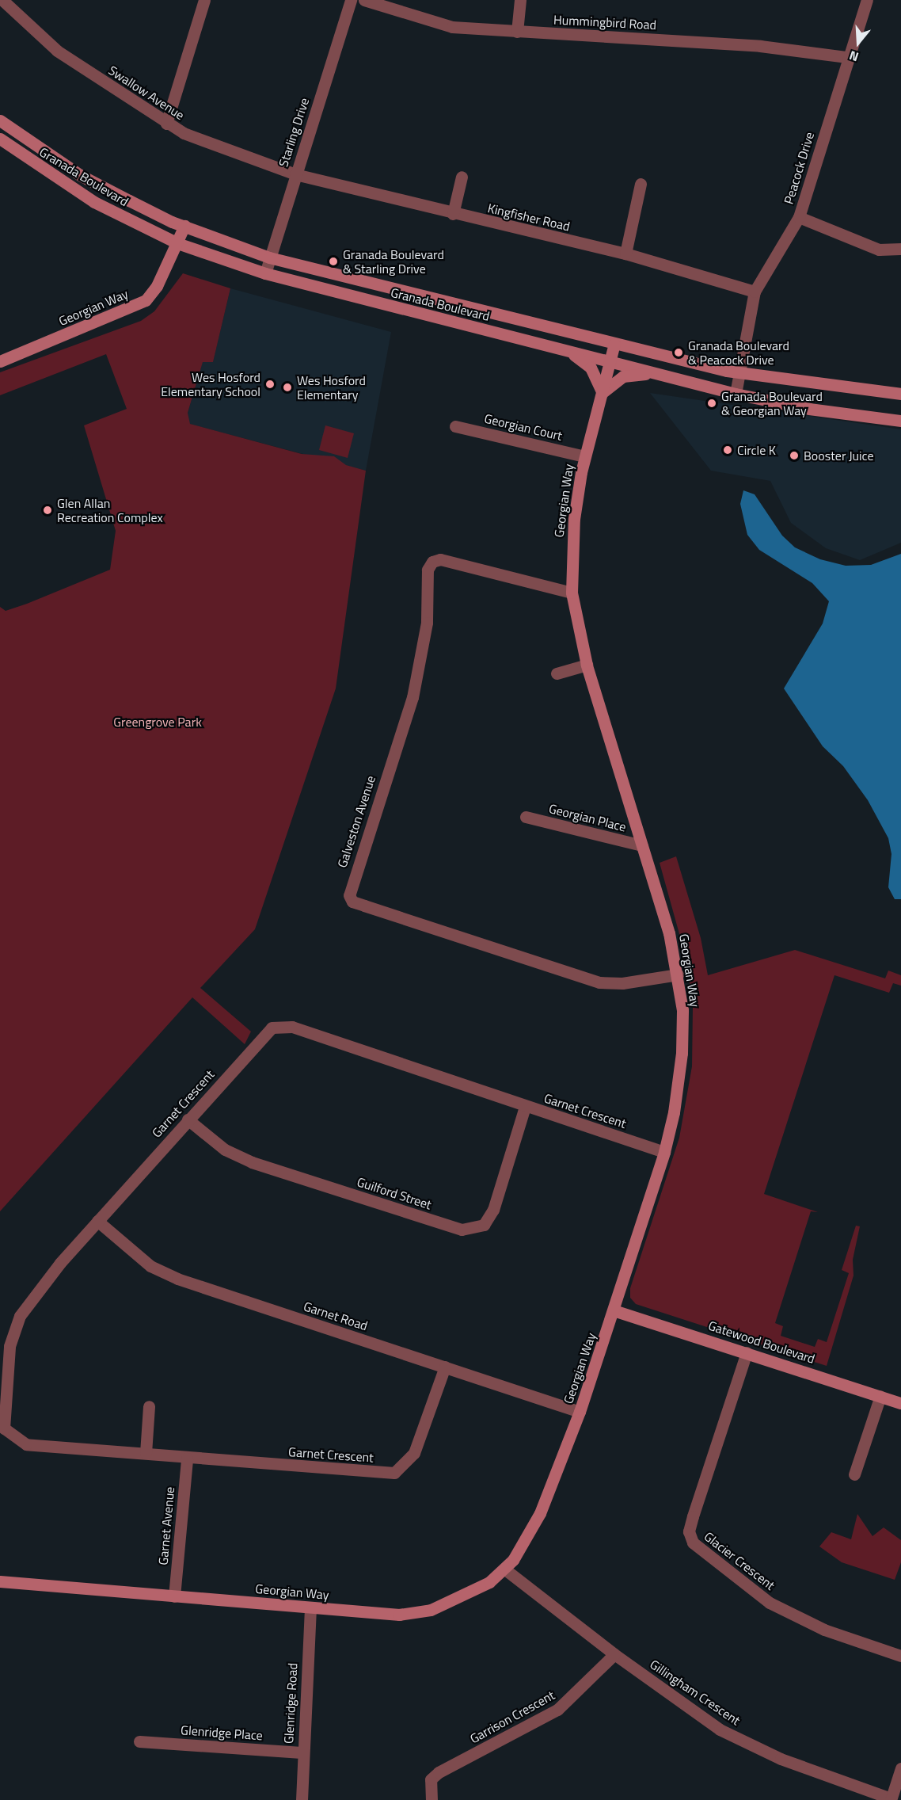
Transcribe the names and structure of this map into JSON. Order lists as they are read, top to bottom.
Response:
{
  "streets": {
    "street": [
      "Hummingbird Road",
      "Swallow Avenue",
      "Starling Drive",
      "Peacock Drive",
      "Granada Boulevard",
      "Kingfisher Road",
      "Georgian Way",
      "Georgian Court",
      "Georgian Place",
      "Galveston Avenue",
      "Garnet Crescent",
      "Guilford Street",
      "Garnet Road",
      "Gatewood Boulevard",
      "Garnet Avenue",
      "Glacier Crescent",
      "Gillingham Crescent",
      "Glenridge Road",
      "Garrison Crescent",
      "Glenridge Place"
    ]
  },
  "crossings": [
    ["Hummingbird Road", "Peacock Drive"],
    ["Swallow Avenue", "Starling Drive"],
    ["Swallow Avenue", "Kingfisher Road"],
    ["Starling Drive", "Granada Boulevard"],
    ["Starling Drive", "Kingfisher Road"],
    ["Peacock Drive", "Granada Boulevard"],
    ["Peacock Drive", "Kingfisher Road"],
    ["Granada Boulevard", "Georgian Way"],
    ["Georgian Way", "Georgian Court"],
    ["Georgian Way", "Georgian Place"],
    ["Georgian Way", "Galveston Avenue"],
    ["Georgian Way", "Garnet Crescent"],
    ["Georgian Way", "Garnet Road"],
    ["Georgian Way", "Gatewood Boulevard"],
    ["Georgian Way", "Garnet Avenue"],
    ["Georgian Way", "Gillingham Crescent"],
    ["Georgian Way", "Glenridge Road"],
    ["Garnet Crescent", "Guilford Street"],
    ["Garnet Crescent", "Garnet Road"],
    ["Garnet Crescent", "Garnet Avenue"],
    ["Gatewood Boulevard", "Glacier Crescent"],
    ["Gillingham Crescent", "Garrison Crescent"],
    ["Glenridge Road", "Glenridge Place"]
  ],
  "parks": ["Greengrove Park"],
  "places": [
    "Granada Boulevard & Starling Drive",
    "Granada Boulevard & Peacock Drive",
    "Wes Hosford Elementary School",
    "Wes Hosford Elementary",
    "Granada Boulevard & Georgian Way",
    "Circle K",
    "Booster Juice",
    "Glen Allan Recreation Complex"
  ],
  "north": "bottom"
}
